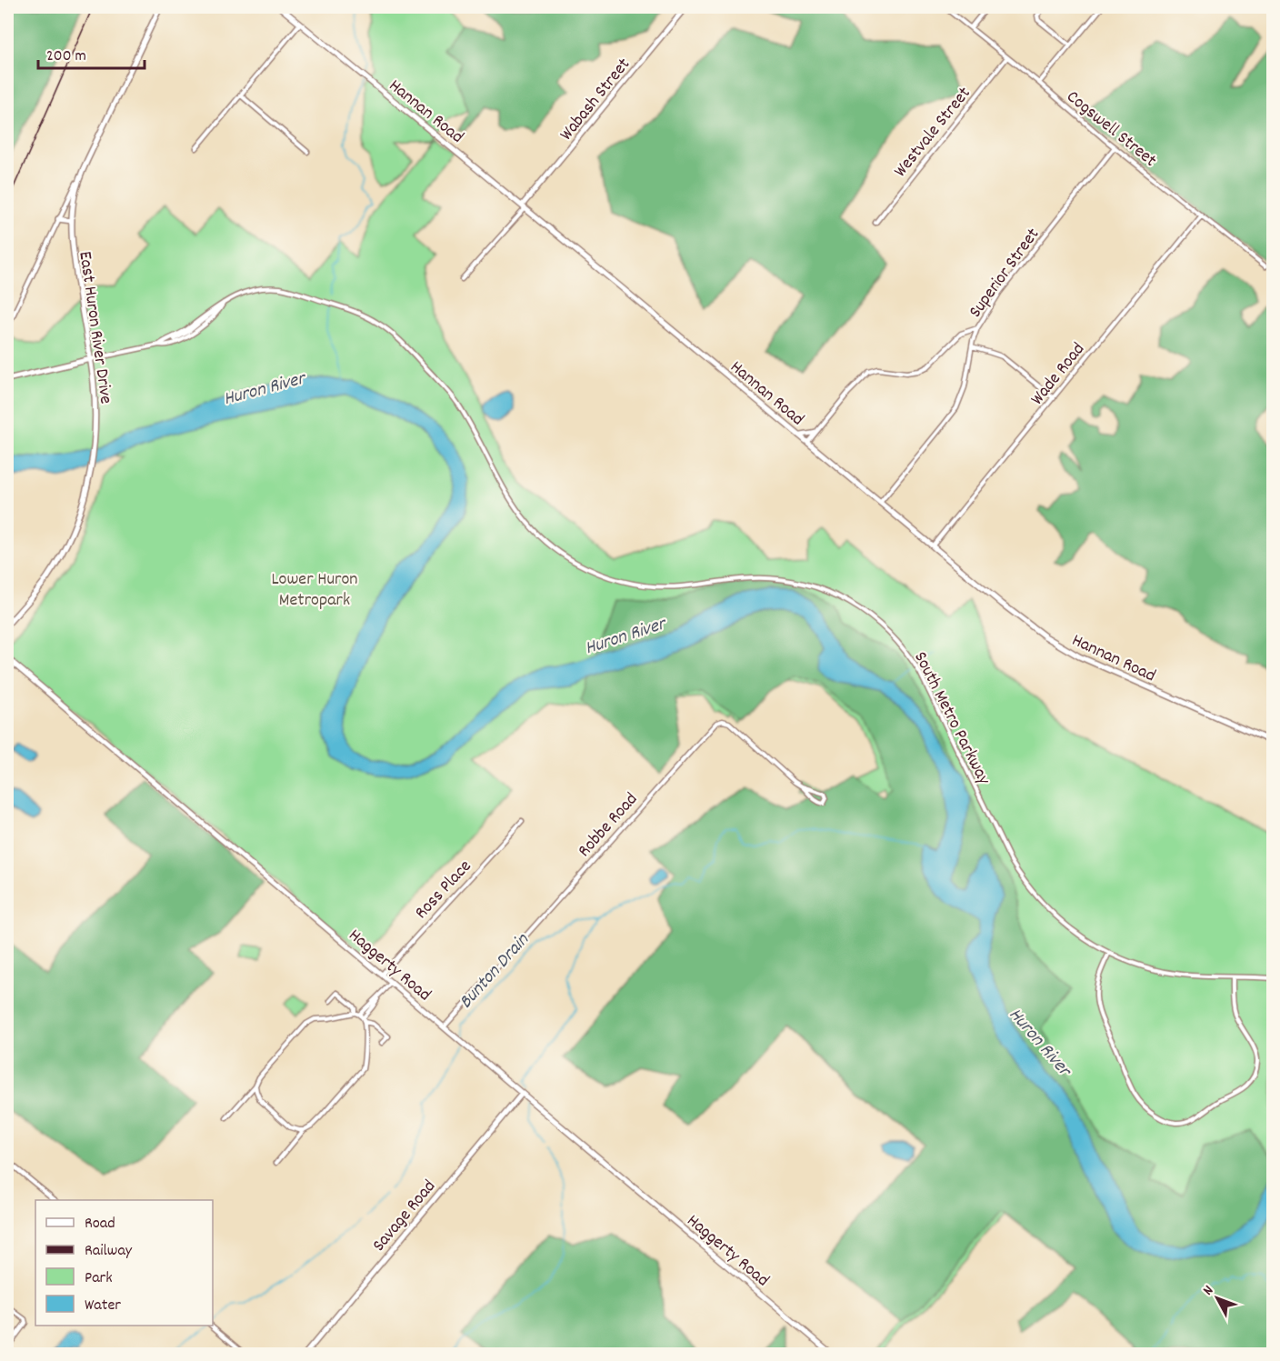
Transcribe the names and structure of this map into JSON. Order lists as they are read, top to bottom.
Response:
{
  "streets": {
    "street": [
      "Wabash Street",
      "Hannan Road",
      "Cogswell Street",
      "Westvale Street",
      "Superior Street",
      "East Huron River Drive",
      "Wade Road",
      "South Metro Parkway",
      "Robbe Road",
      "Ross Place",
      "Haggerty Road",
      "Savage Road"
    ]
  },
  "crossings": [
    ["Wabash Street", "Hannan Road"],
    ["Hannan Road", "Superior Street"],
    ["Hannan Road", "Wade Road"],
    ["Cogswell Street", "Westvale Street"],
    ["Cogswell Street", "Superior Street"],
    ["Cogswell Street", "Wade Road"],
    ["East Huron River Drive", "South Metro Parkway"],
    ["Robbe Road", "Haggerty Road"],
    ["Ross Place", "Haggerty Road"],
    ["Haggerty Road", "Savage Road"]
  ],
  "water": ["Huron River", "Bunton Drain"],
  "parks": ["Lower Huron Metropark"],
  "legend": [
    "Road",
    "Railway",
    "Park",
    "Water"
  ],
  "scale_bar": "200 m",
  "north": "top left"
}
